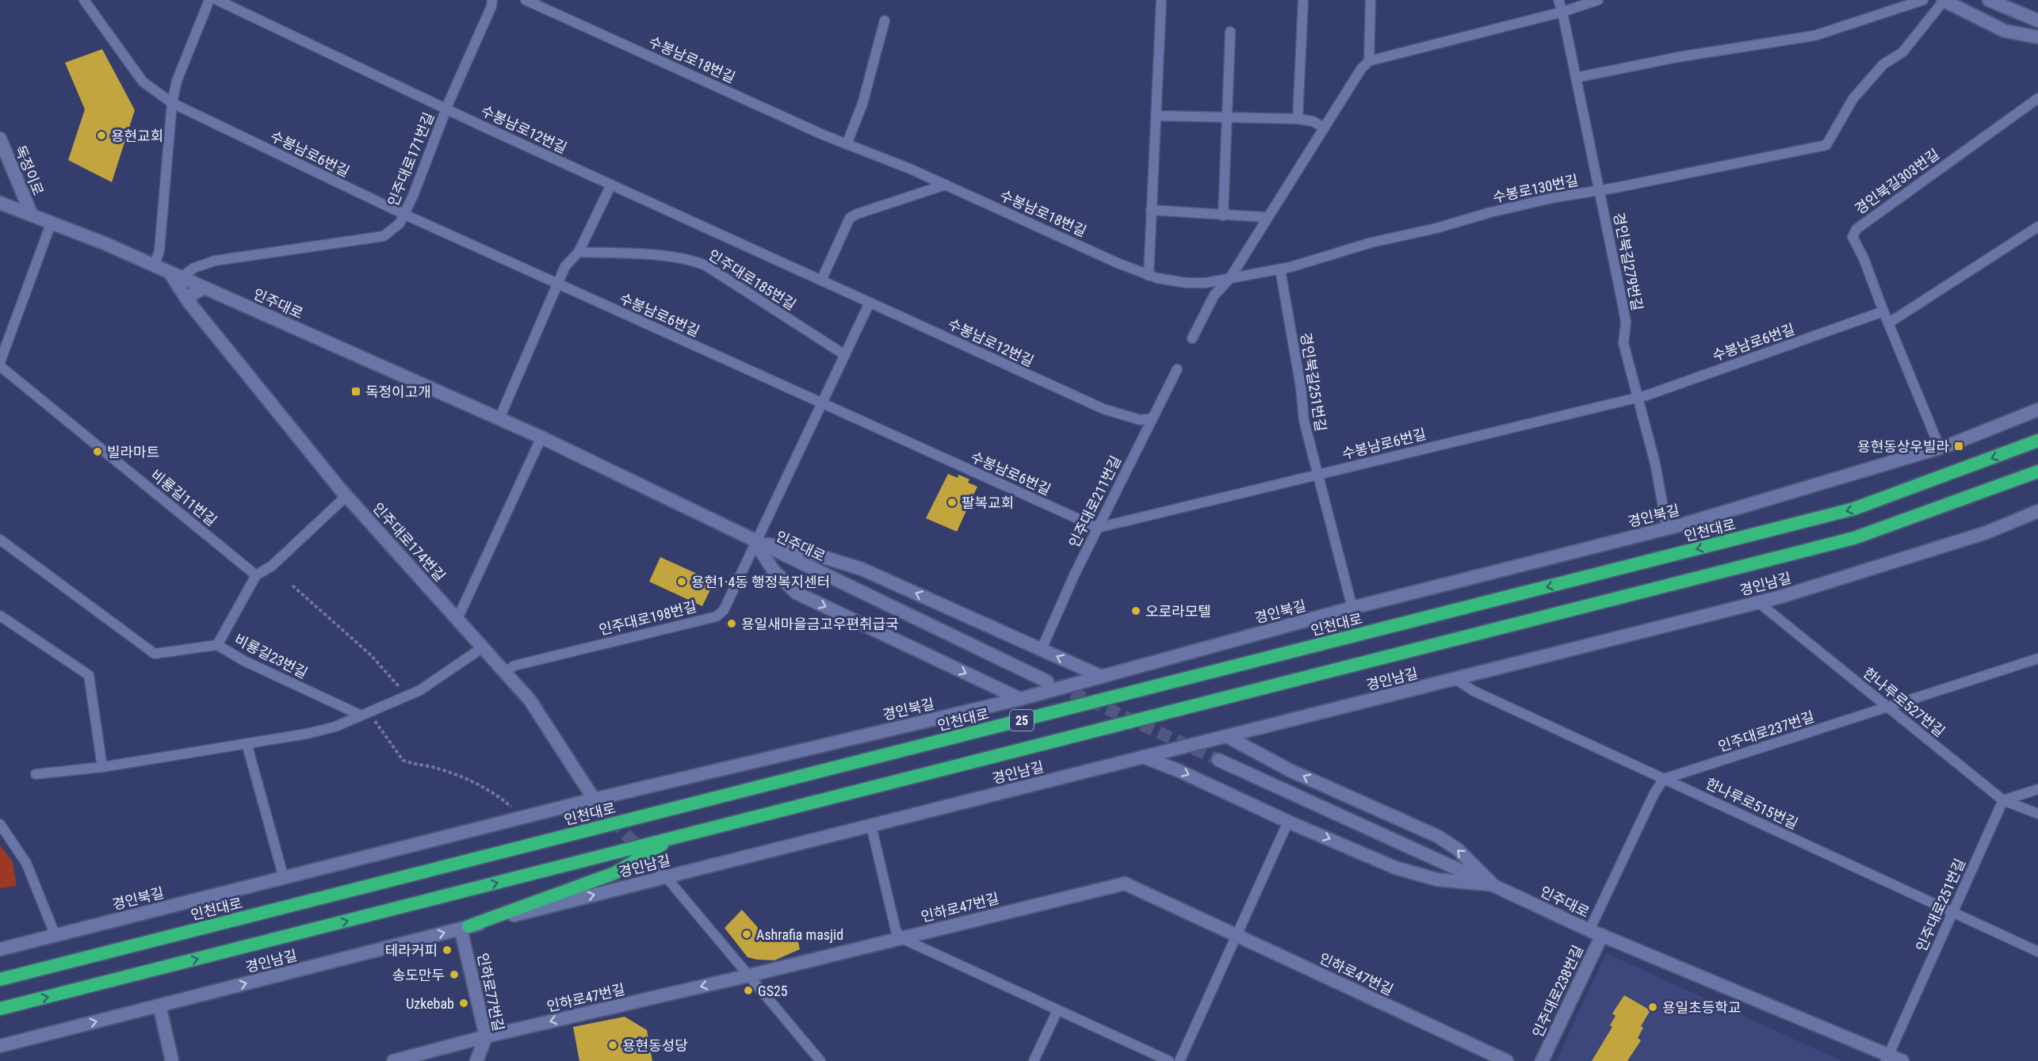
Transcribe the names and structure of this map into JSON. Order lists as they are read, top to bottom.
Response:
{
  "streets": {
    "highway": ["인천대로", "25"],
    "street": [
      "독정이로",
      "인주대로",
      "경인북길",
      "인주대로174번길",
      "경인남길",
      "인하로47번길",
      "인주대로238번길",
      "인하로77번길"
    ],
    "lane": [
      "수봉남로18번길",
      "수봉남로12번길",
      "수봉남로6번길",
      "인주대로171번길",
      "경인북길303번길",
      "수봉로130번길",
      "경인북길279번길",
      "인주대로185번길",
      "경인북길251번길",
      "비룡길11번길",
      "인주대로211번길",
      "인주대로198번길",
      "비룡길23번길",
      "한나루로527번길",
      "인주대로237번길",
      "한나루로515번길",
      "인주대로251번길"
    ]
  },
  "crossings": [
    ["수봉남로18번길", "수봉로130번길"],
    ["수봉남로12번길", "인주대로171번길"],
    ["수봉남로12번길", "인주대로211번길"],
    ["수봉남로12번길", "인주대로198번길"],
    ["수봉남로6번길", "인주대로171번길"],
    ["수봉남로6번길", "경인북길303번길"],
    ["수봉남로6번길", "경인북길279번길"],
    ["수봉남로6번길", "경인북길251번길"],
    ["수봉남로6번길", "인주대로211번길"],
    ["수봉남로6번길", "인주대로198번길"],
    ["인주대로171번길", "인주대로"],
    ["인주대로171번길", "인주대로174번길"],
    ["독정이로", "인주대로"],
    ["경인북길303번길", "경인북길"],
    ["수봉로130번길", "경인북길279번길"],
    ["수봉로130번길", "경인북길251번길"],
    ["경인북길279번길", "경인북길"],
    ["인주대로185번길", "인주대로198번길"],
    ["인주대로", "인주대로174번길"],
    ["인주대로", "인주대로198번길"],
    ["인주대로", "인주대로251번길"],
    ["인주대로", "인주대로238번길"],
    ["경인북길251번길", "경인북길"],
    ["경인북길", "인주대로174번길"],
    ["인주대로174번길", "인주대로198번길"],
    ["경인남길", "한나루로527번길"],
    ["경인남길", "한나루로515번길"],
    ["경인남길", "인하로77번길"],
    ["한나루로527번길", "인주대로237번길"],
    ["한나루로527번길", "인주대로251번길"],
    ["인주대로237번길", "한나루로515번길"],
    ["한나루로515번길", "인주대로251번길"],
    ["인하로47번길", "인하로77번길"]
  ],
  "places": {
    "other": [
      "용현교회",
      "빌라마트",
      "팔복교회",
      "용현1·4동 행정복지센터",
      "오로라모텔",
      "용일새마을금고우편취급국",
      "Ashrafia masjid",
      "테라커피",
      "송도만두",
      "GS25",
      "Uzkebab",
      "용일초등학교",
      "용현동성당"
    ],
    "transit": ["독정이고개", "용현동상우빌라"]
  }
}
